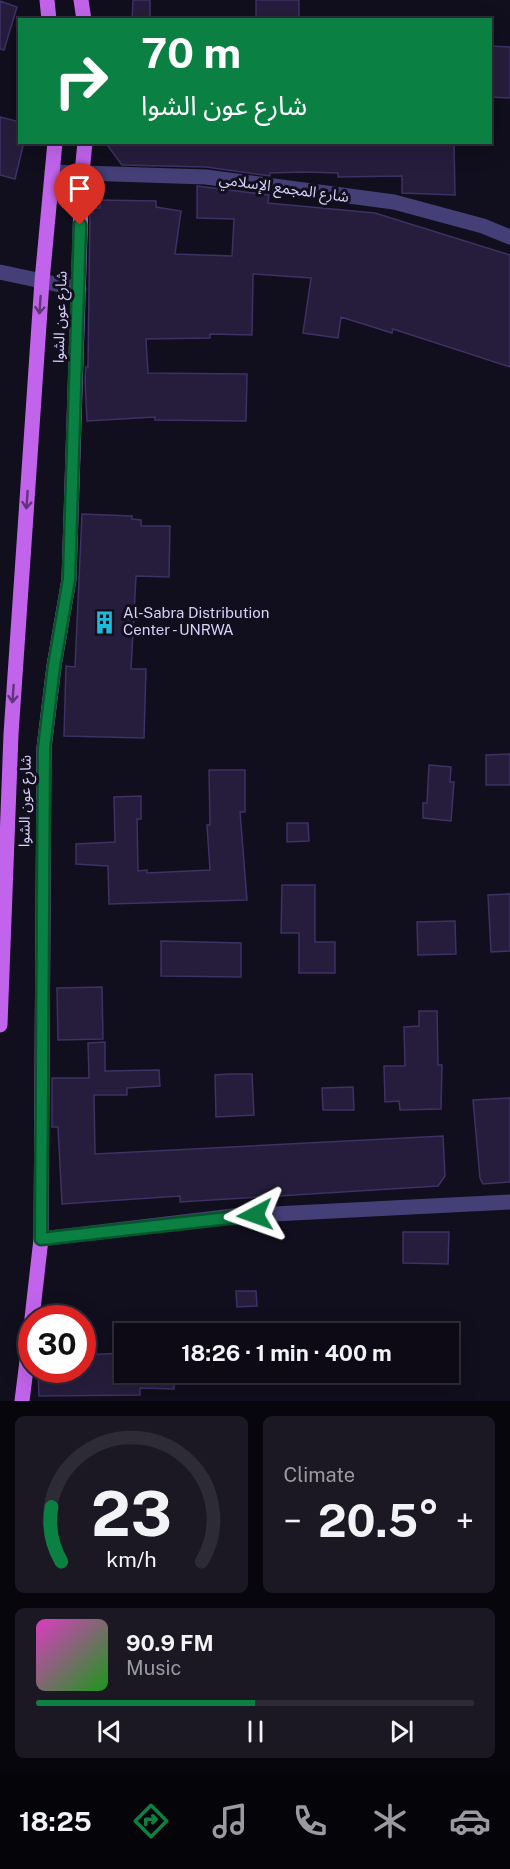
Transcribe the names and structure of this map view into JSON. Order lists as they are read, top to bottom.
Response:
{
  "streets": {
    "main road": ["شارع عون الشوا"],
    "street": ["شارع المجمع الإسلامي"]
  },
  "crossings": [
    ["شارع المجمع الإسلامي", "شارع عون الشوا"]
  ],
  "places": {
    "building": ["Al-Sabra Distribution Center - UNRWA"]
  },
  "page": {
    "turn": ["70 m", "شارع عون الشوا"],
    "limit": "30",
    "trip": "18:26 · 1 min · 400 m",
    "tile": "Climate",
    "heat": ["−", "20.5°", "+"],
    "song": ["90.9 FM", "Music"],
    "tabs": "18:25",
    "gauge": ["23", "km/h"]
  }
}
